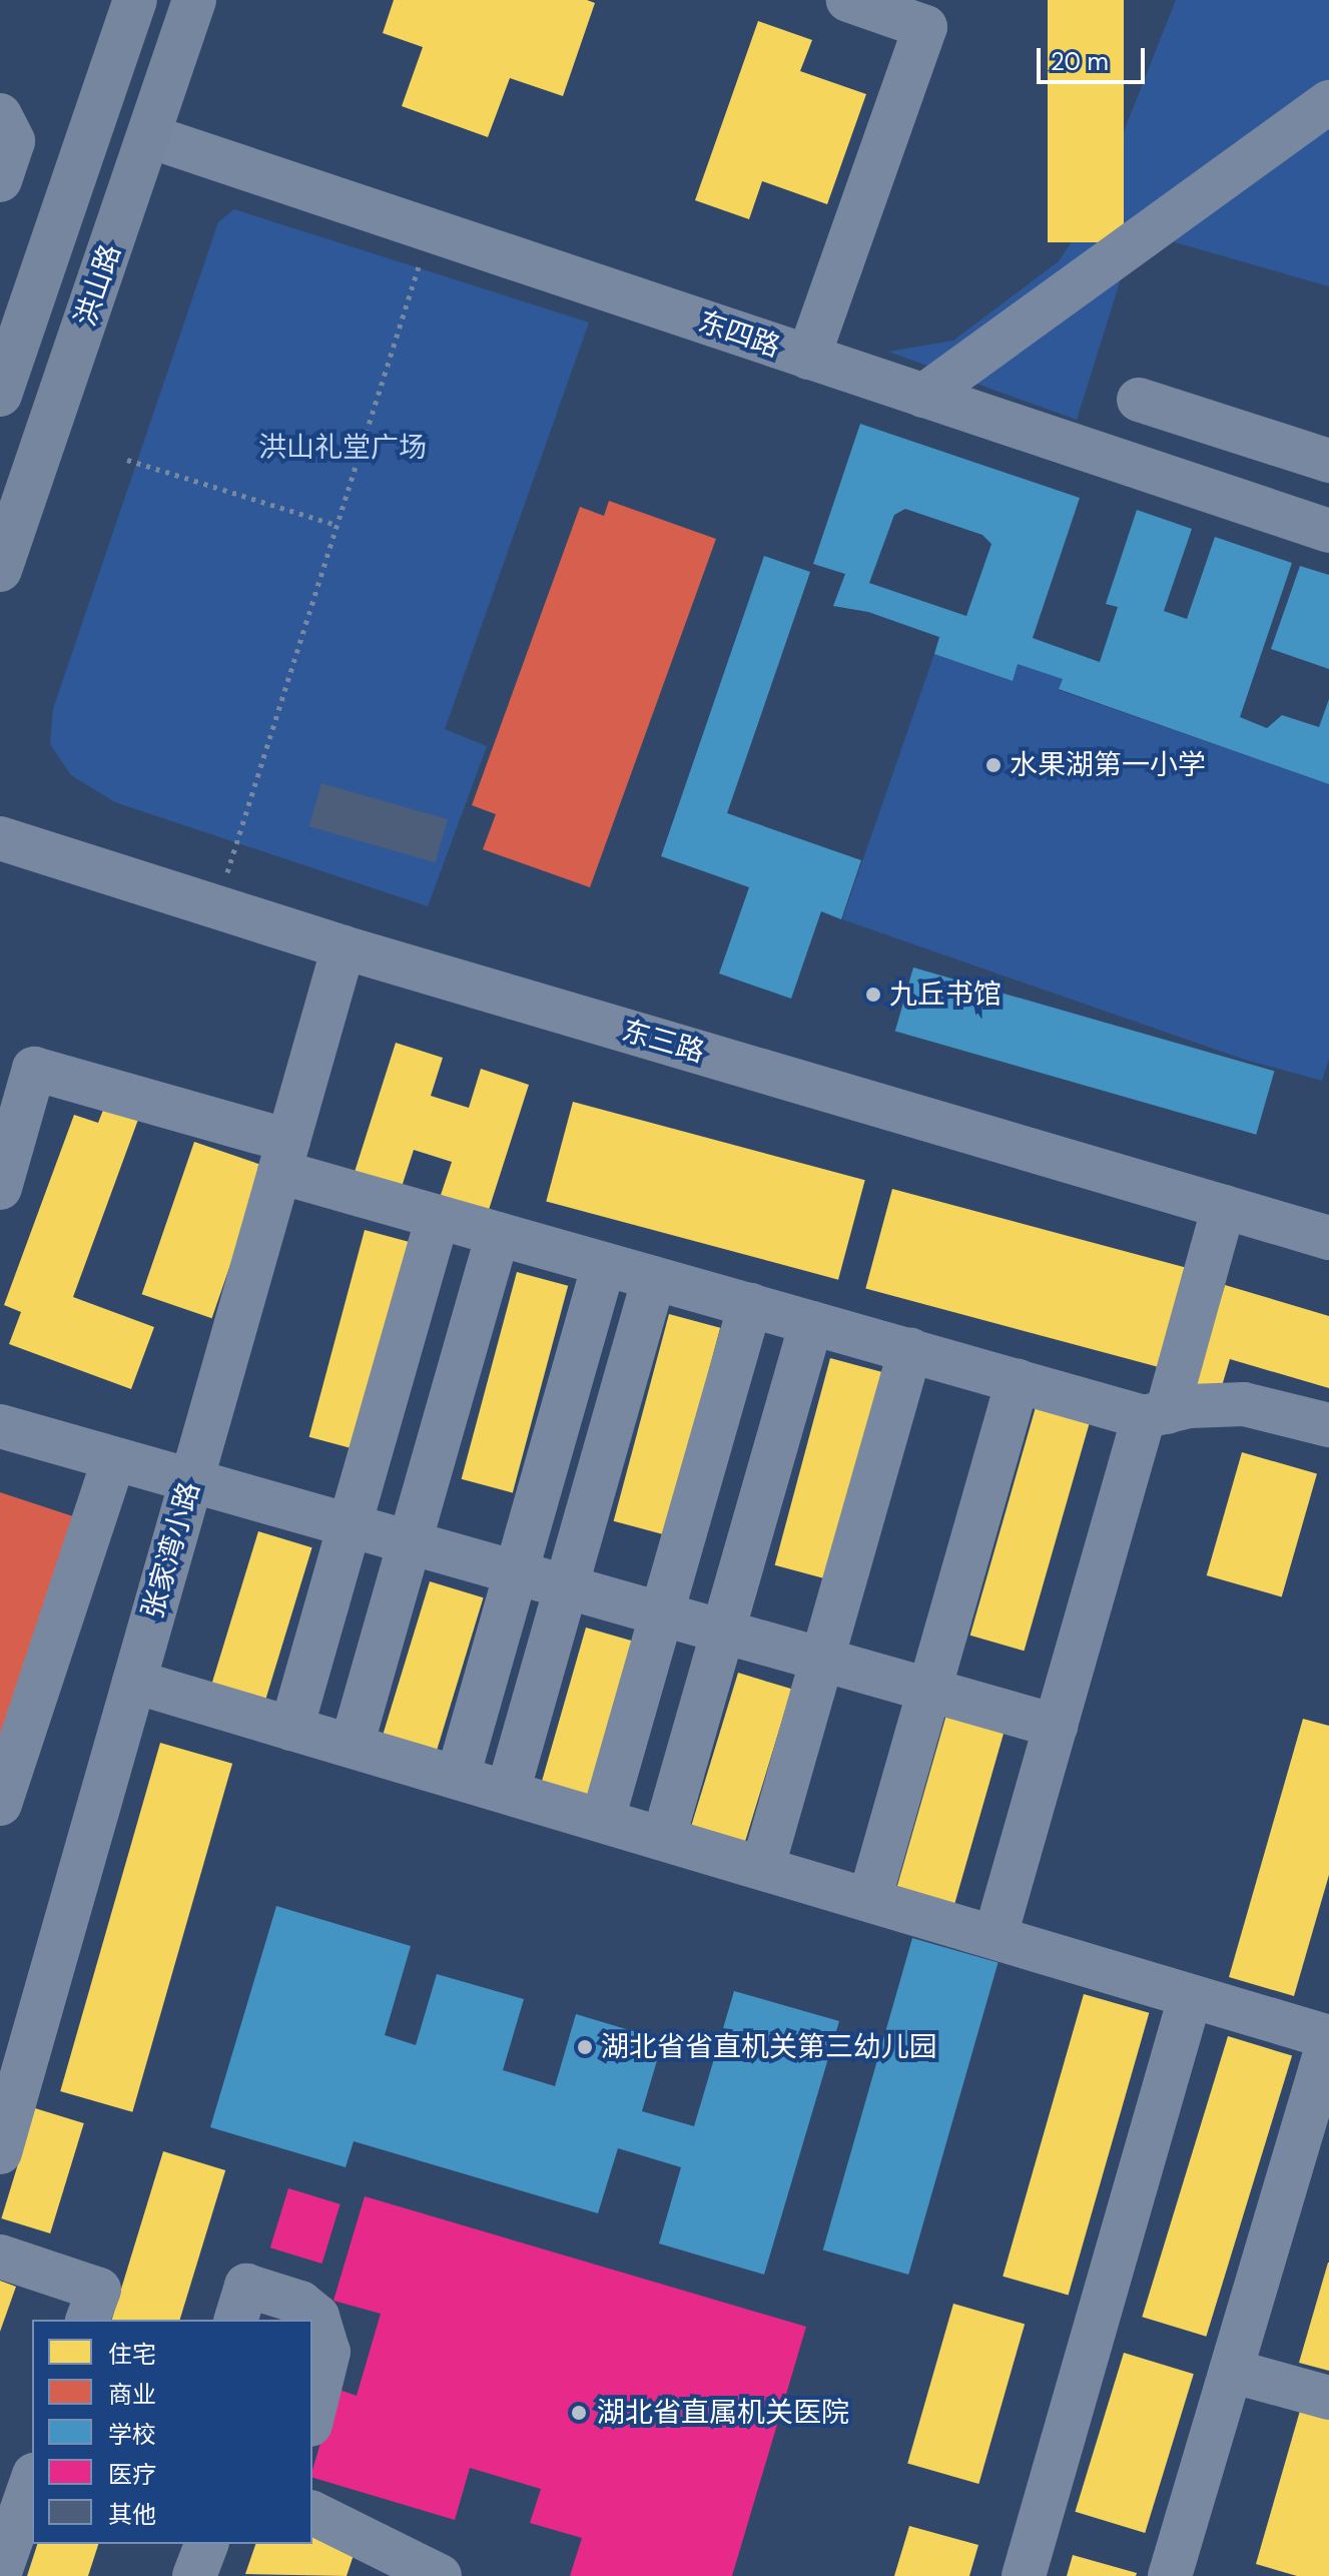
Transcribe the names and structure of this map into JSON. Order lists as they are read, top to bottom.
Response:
{
  "streets": {
    "main road": ["洪山路"],
    "street": ["东四路", "东三路", "张家湾小路"]
  },
  "crossings": [
    ["洪山路", "东四路"],
    ["东三路", "张家湾小路"]
  ],
  "parks": ["洪山礼堂广场"],
  "places": [
    "水果湖第一小学",
    "九丘书馆",
    "湖北省省直机关第三幼儿园",
    "湖北省直属机关医院"
  ],
  "legend": [
    "住宅",
    "商业",
    "学校",
    "医疗",
    "其他"
  ],
  "scale_bar": "20 m"
}
